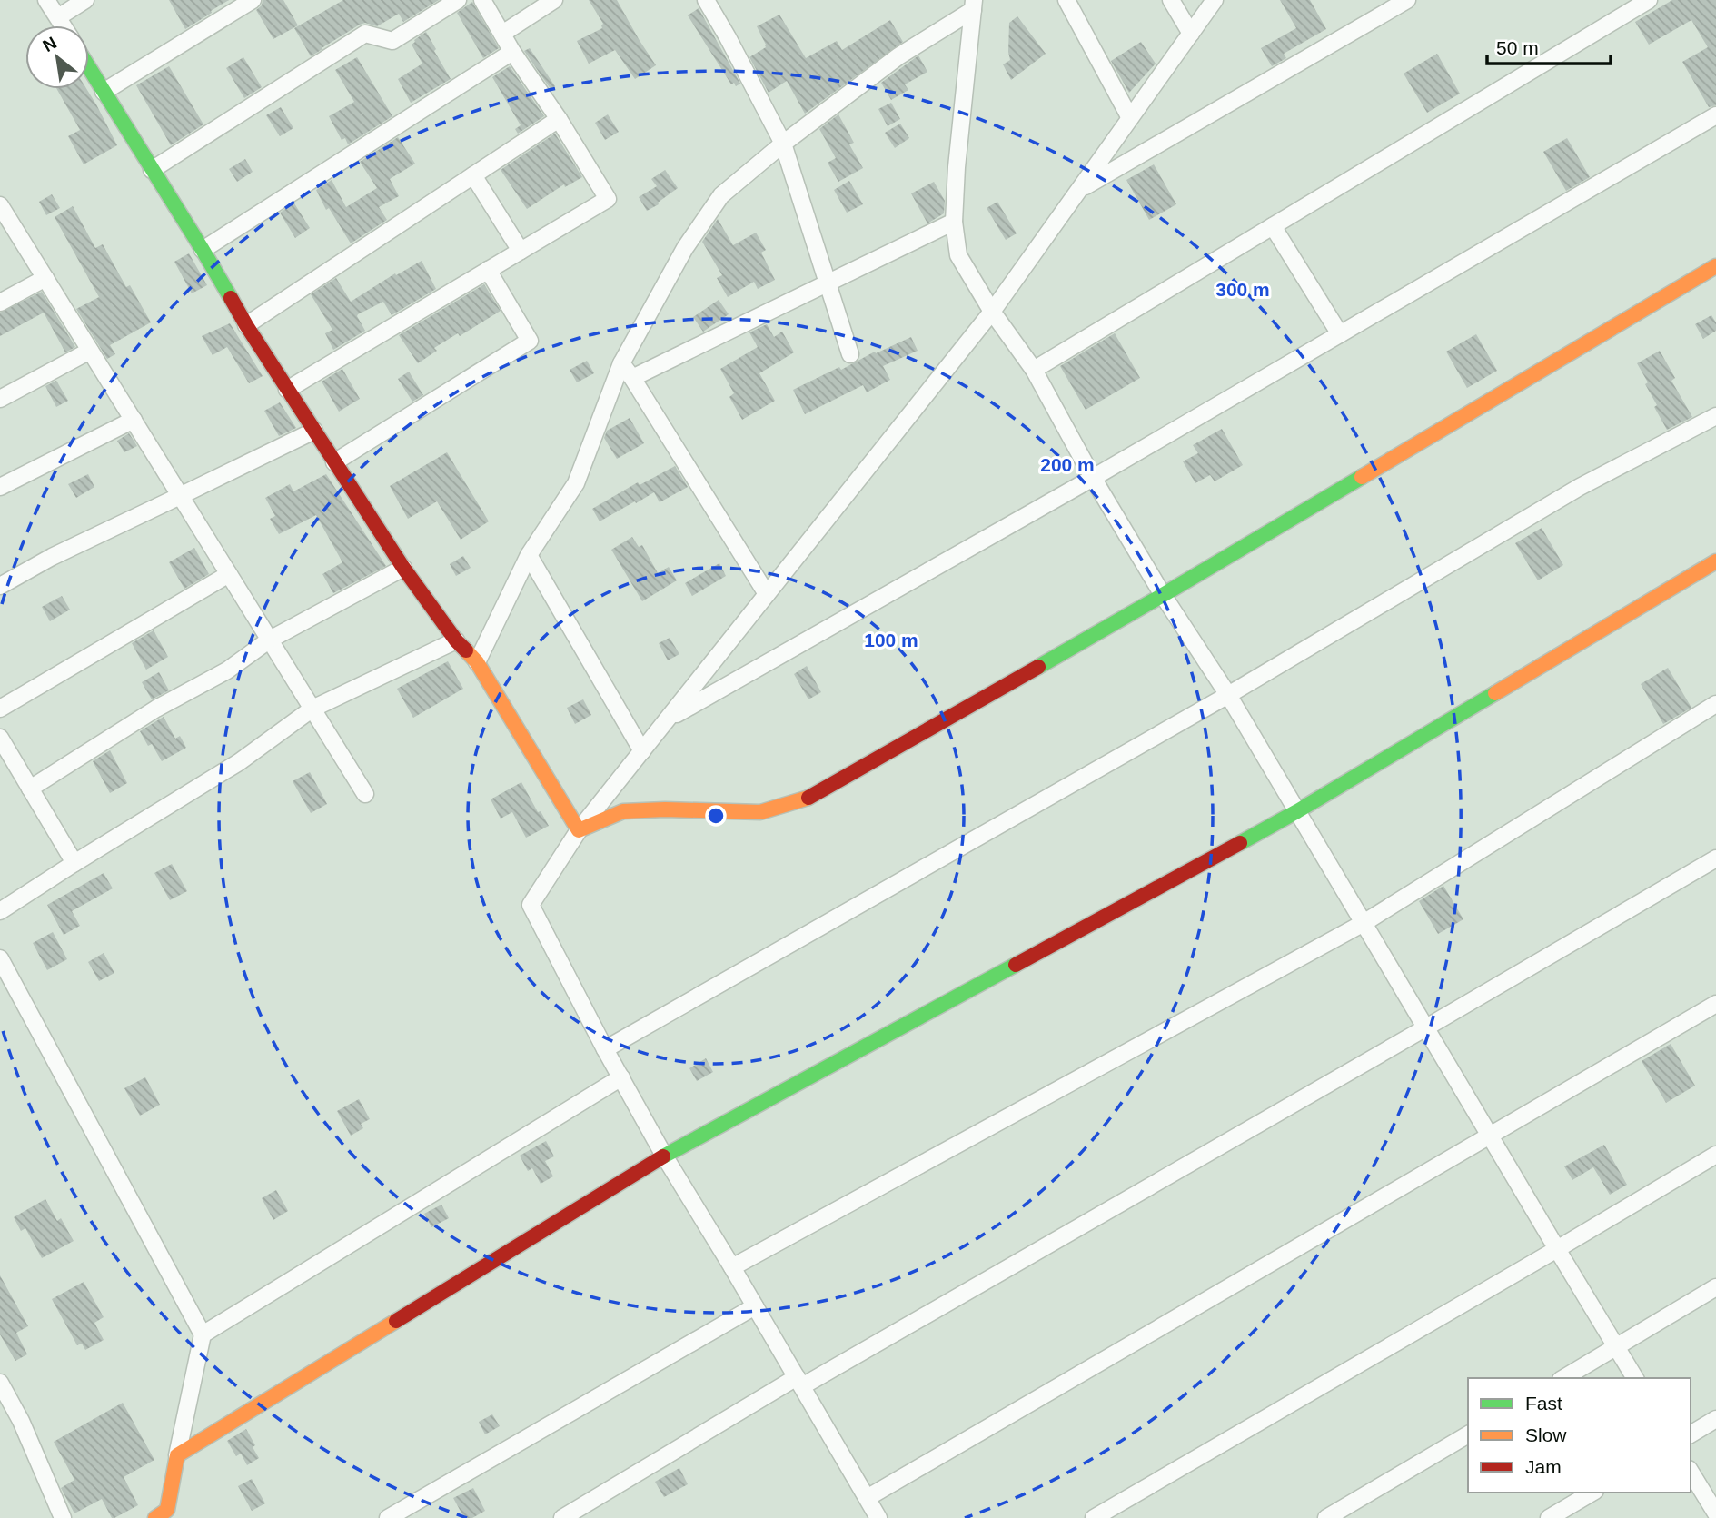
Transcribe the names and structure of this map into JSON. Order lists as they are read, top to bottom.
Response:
{
  "legend": ["Fast", "Slow", "Jam"],
  "scale_bar": "50 m",
  "north": "top left",
  "rings": ["300 m", "200 m", "100 m"]
}
